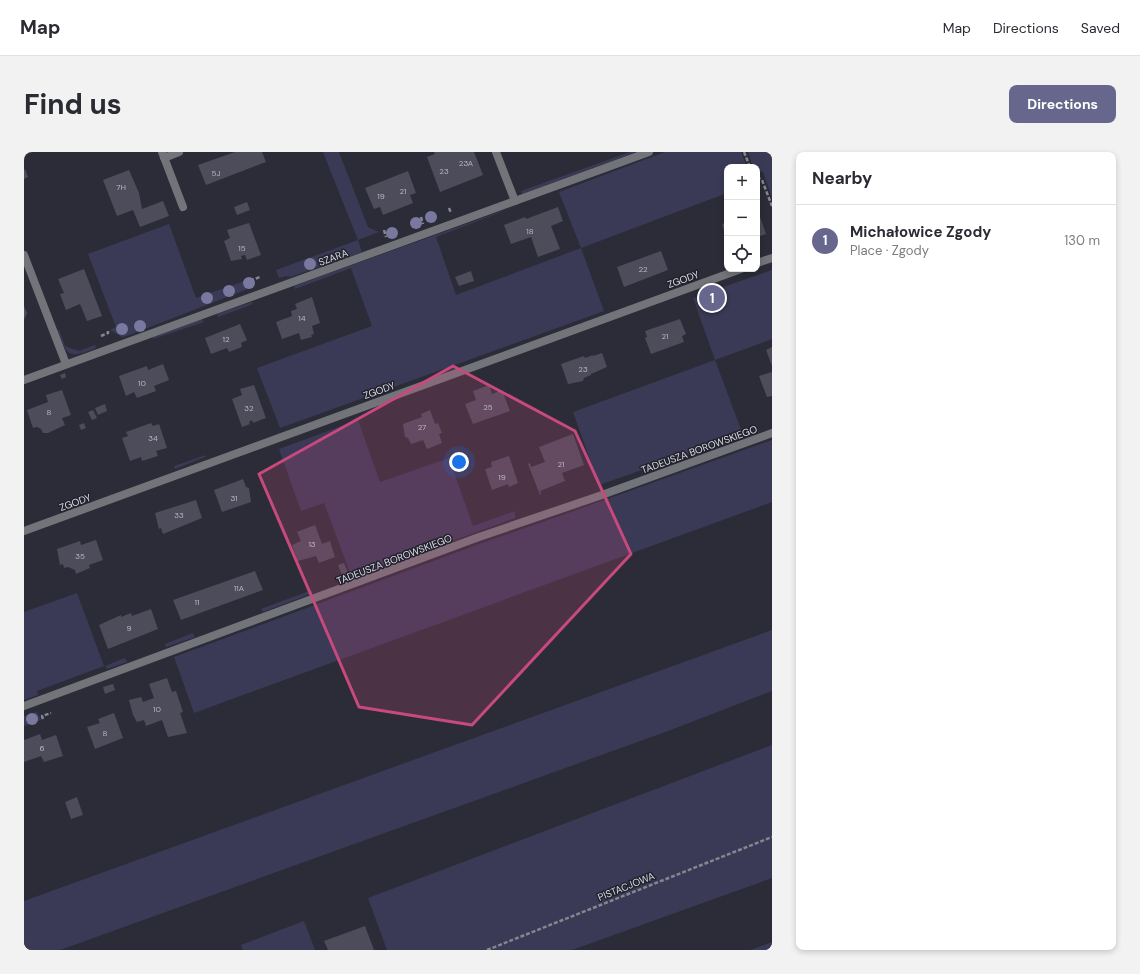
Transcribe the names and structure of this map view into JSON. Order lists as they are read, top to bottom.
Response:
{
  "streets": {
    "street": ["SZARA", "ZGODY", "TADEUSZA BOROWSKIEGO"],
    "path": ["PISTACJOWA"]
  },
  "house_numbers": [
    "23A",
    "23",
    "5J",
    "7H",
    "21",
    "19",
    "18",
    "15",
    "22",
    "14",
    "21",
    "12",
    "23",
    "10",
    "25",
    "32",
    "8",
    "27",
    "34",
    "21",
    "19",
    "31",
    "33",
    "13",
    "35",
    "11A",
    "11",
    "9",
    "10",
    "8",
    "6"
  ],
  "page": {
    "header": "Map",
    "nav": ["Map", "Directions", "Saved"],
    "buttons": "Directions",
    "title": "Find us",
    "heading": "Nearby",
    "map_buttons": ["+", "−"],
    "list": [
      {
        "mark": "1",
        "name": "Michałowice Zgody",
        "note": "Place · Zgody",
        "value": "130 m"
      }
    ],
    "pins": "1"
  }
}
